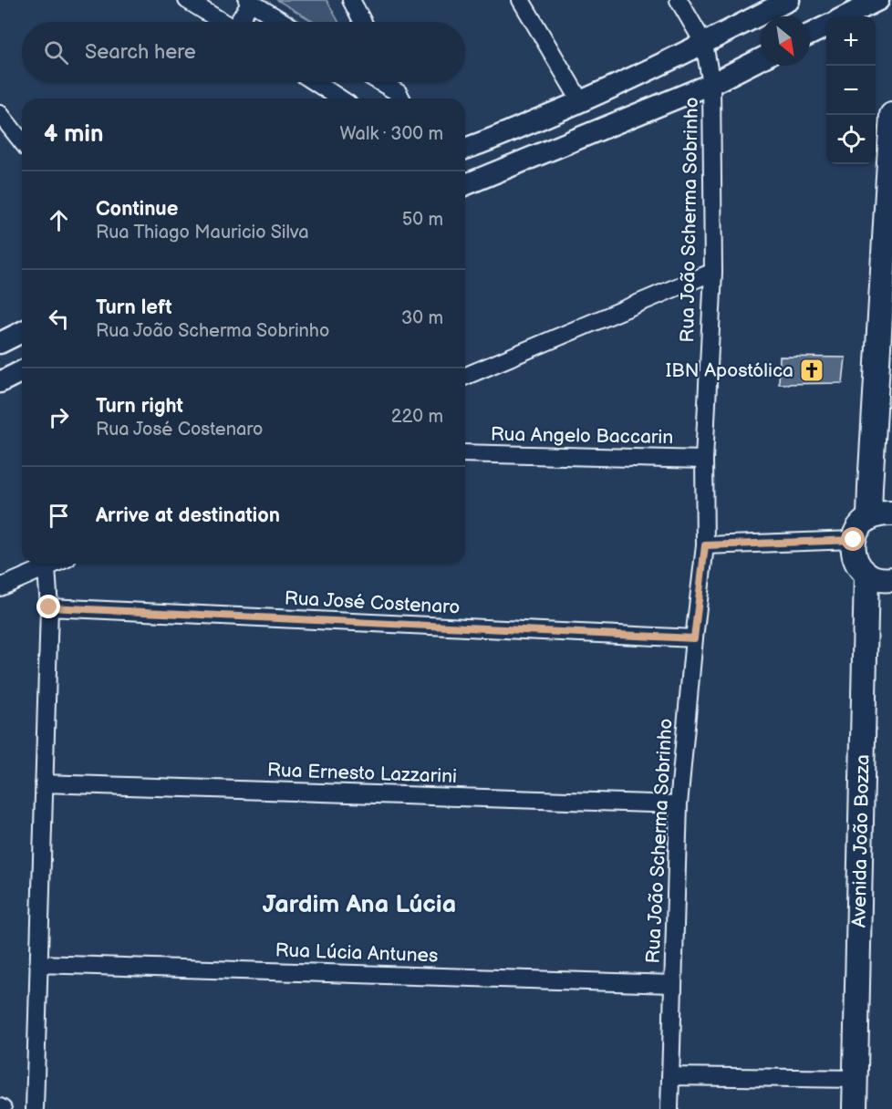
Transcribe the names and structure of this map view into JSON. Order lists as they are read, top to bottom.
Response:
{
  "streets": {
    "main road": ["Avenida João Bozza"],
    "street": [
      "Rua João Scherma Sobrinho",
      "Rua Angelo Baccarin",
      "Rua José Costenaro",
      "Rua Ernesto Lazzarini",
      "Rua Lúcia Antunes"
    ]
  },
  "crossings": [
    ["Rua João Scherma Sobrinho", "Rua Angelo Baccarin"],
    ["Rua João Scherma Sobrinho", "Rua José Costenaro"],
    ["Rua João Scherma Sobrinho", "Rua Ernesto Lazzarini"],
    ["Rua João Scherma Sobrinho", "Rua Lúcia Antunes"]
  ],
  "districts": ["Jardim Ana Lúcia"],
  "places": {
    "church": ["IBN Apostólica"]
  },
  "north": "bottom right",
  "page": {
    "map_buttons": ["+", "−"],
    "search": "Search here",
    "heading": ["4 min", "Walk · 300 m"],
    "list": [
      ["Continue", "Rua Thiago Mauricio Silva", "50 m"],
      ["Turn left", "Rua João Scherma Sobrinho", "30 m"],
      ["Turn right", "Rua José Costenaro", "220 m"],
      "Arrive at destination"
    ]
  }
}
